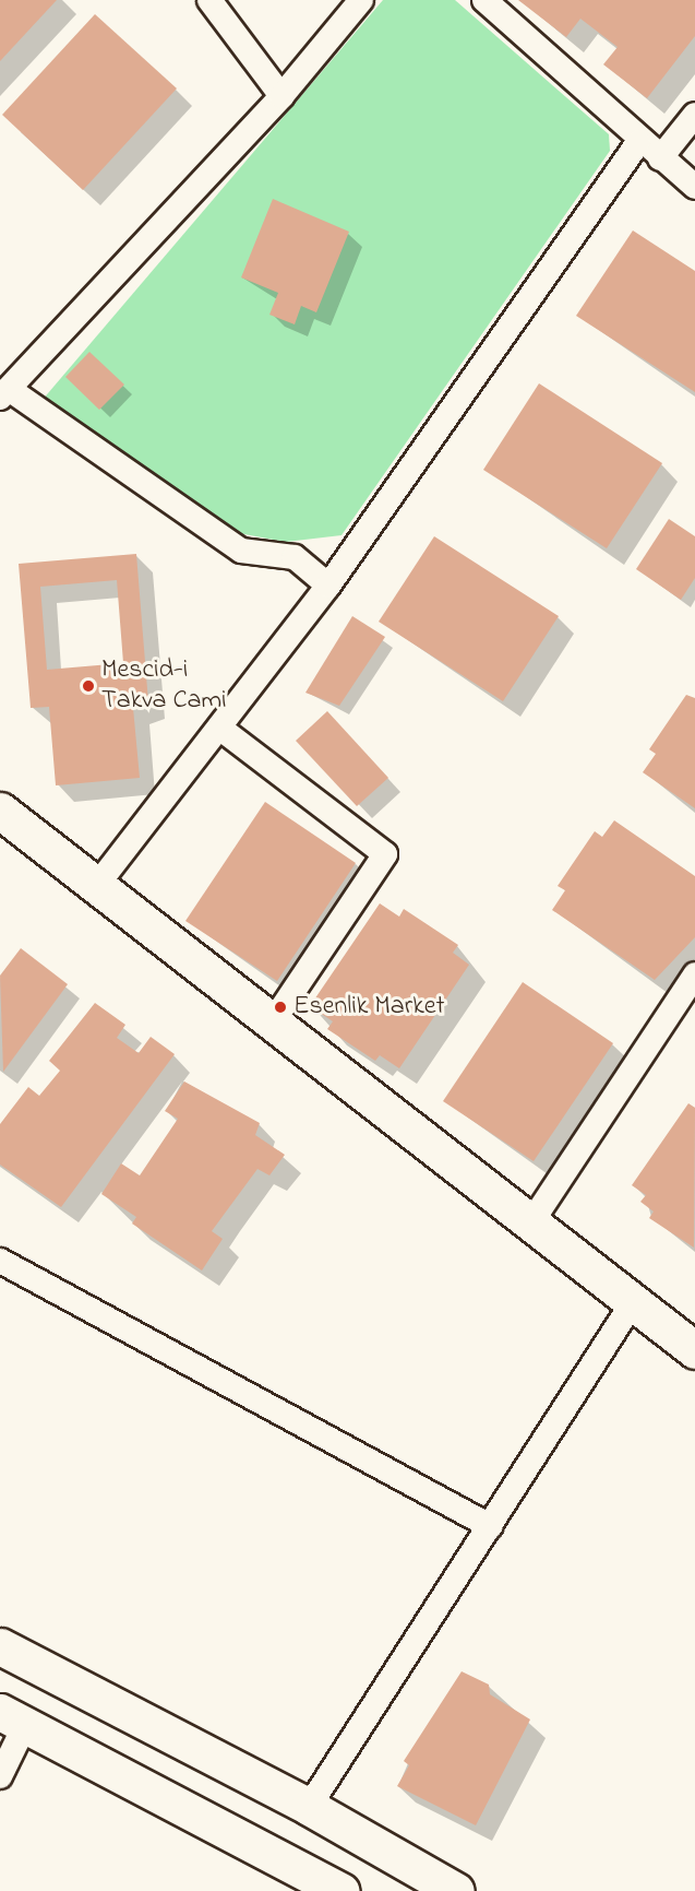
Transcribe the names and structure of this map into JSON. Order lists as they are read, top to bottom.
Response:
{
  "places": ["Mescid-i Takva Cami", "Esenlik Market"]
}
